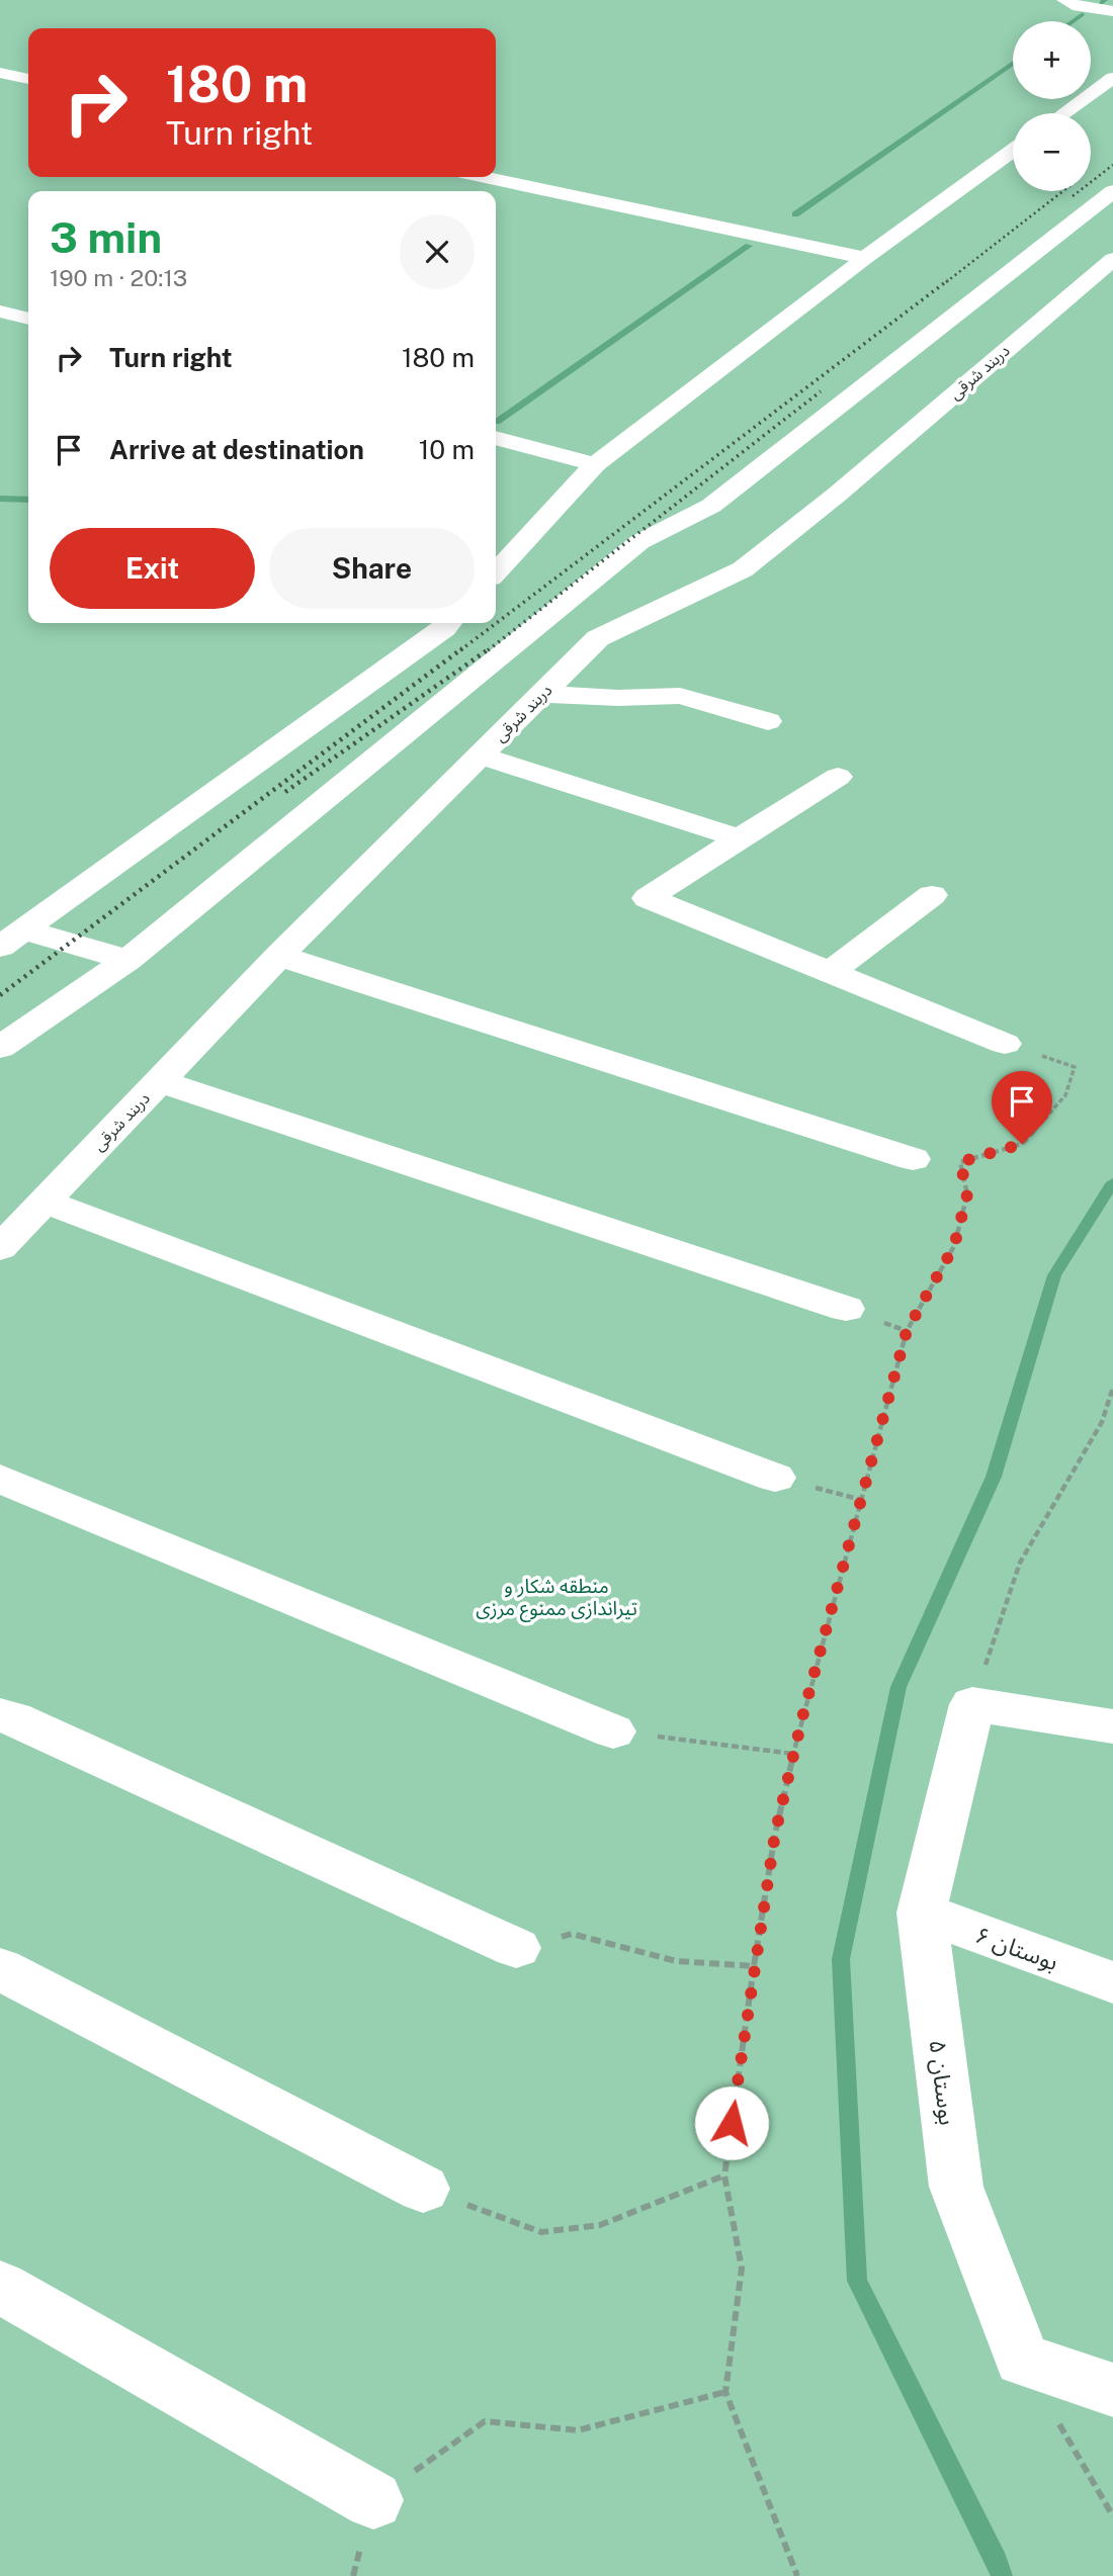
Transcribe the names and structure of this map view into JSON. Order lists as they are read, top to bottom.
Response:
{
  "streets": {
    "street": ["دربند شرقی", "بوستان ۶", "بوستان ۵"]
  },
  "crossings": [
    ["بوستان ۶", "بوستان ۵"]
  ],
  "parks": ["منطقه شکار و تیراندازی ممنوع مرزی"],
  "page": {
    "map_buttons": ["+", "−"],
    "turn": ["180 m", "Turn right"],
    "heading": ["3 min", "190 m · 20:13"],
    "list": [
      {
        "name": "Turn right",
        "value": "180 m"
      },
      {
        "name": "Arrive at destination",
        "value": "10 m"
      }
    ],
    "buttons": ["Exit", "Share"]
  }
}
